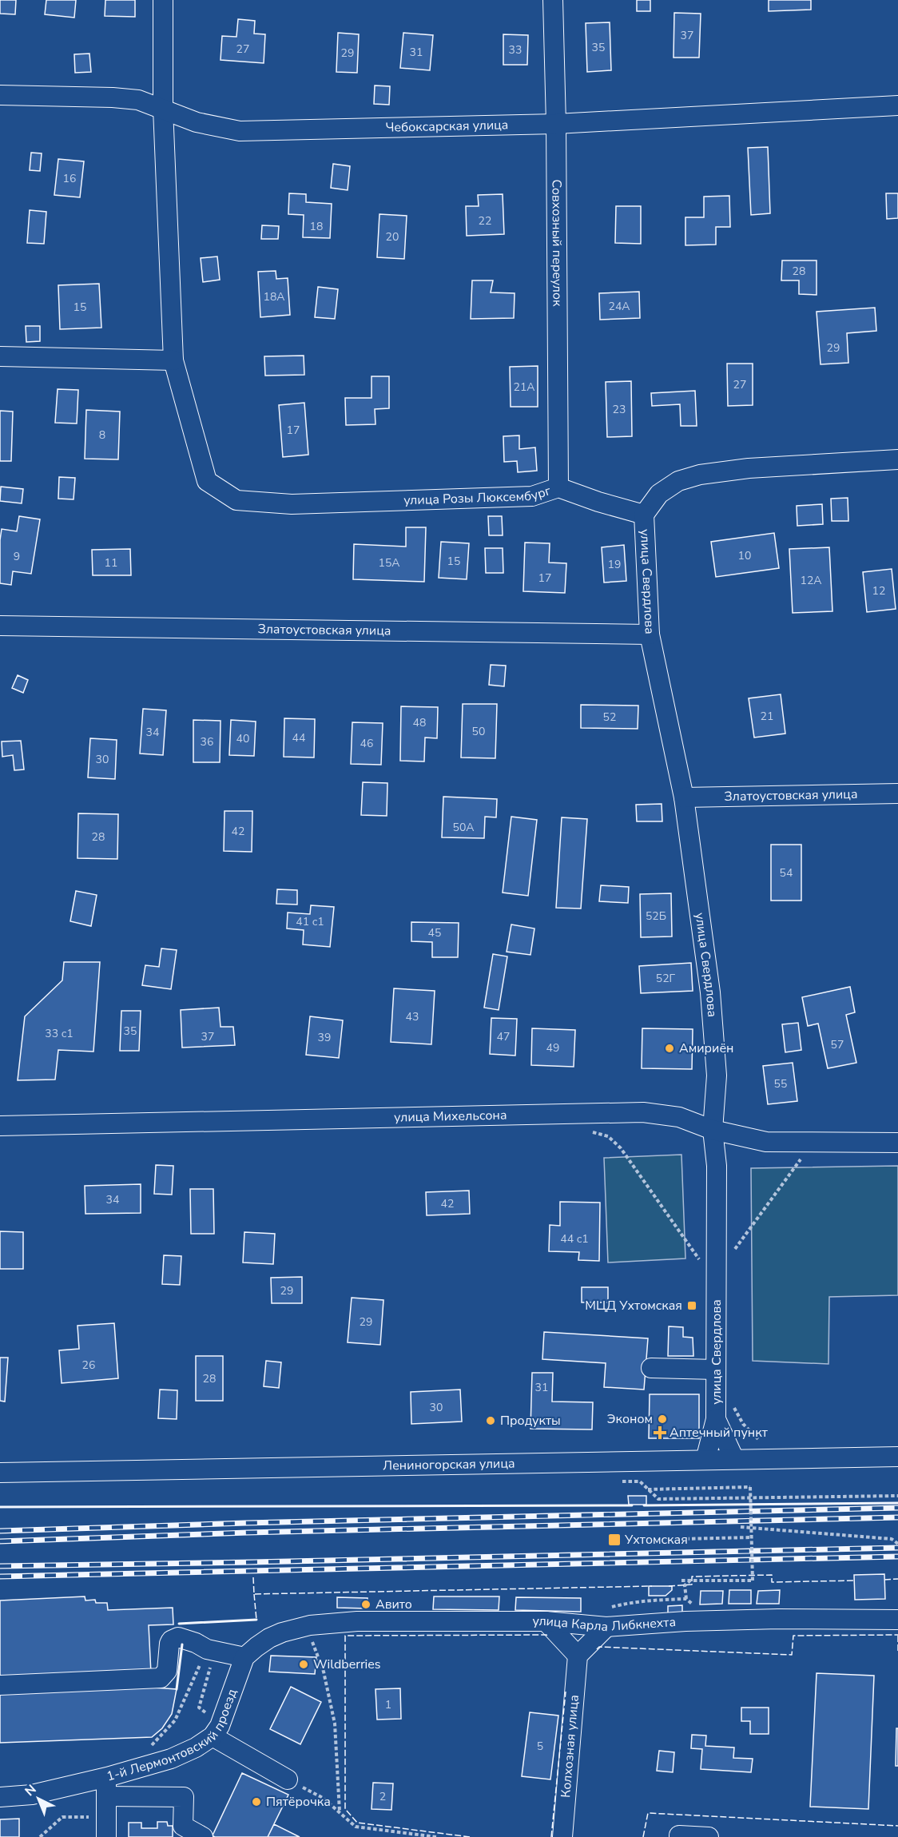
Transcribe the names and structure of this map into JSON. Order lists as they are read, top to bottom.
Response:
{
  "streets": {
    "street": [
      "Чебоксарская улица",
      "Совхозный переулок",
      "улица Розы Люксембург",
      "улица Свердлова",
      "Златоустовская улица",
      "улица Михельсона",
      "Лениногорская улица",
      "улица Карла Либкнехта",
      "1-й Лермонтовский проезд",
      "Колхозная улица"
    ]
  },
  "crossings": [
    ["Чебоксарская улица", "Совхозный переулок"],
    ["Совхозный переулок", "улица Розы Люксембург"],
    ["улица Розы Люксембург", "улица Свердлова"],
    ["улица Свердлова", "Златоустовская улица"],
    ["улица Свердлова", "улица Михельсона"],
    ["улица Свердлова", "Лениногорская улица"]
  ],
  "places": {
    "other": [
      "Амириён",
      "Эконом",
      "Продукты",
      "Авито",
      "Wildberries",
      "Пятёрочка"
    ],
    "transit": ["МЦД Ухтомская", "Ухтомская"],
    "health": ["Аптечный пункт"]
  },
  "house_numbers": [
    "37",
    "35",
    "27",
    "33",
    "31",
    "29",
    "16",
    "22",
    "18",
    "20",
    "28",
    "18А",
    "24А",
    "15",
    "29",
    "27",
    "21А",
    "23",
    "17",
    "8",
    "10",
    "9",
    "15",
    "11",
    "15А",
    "19",
    "17",
    "12А",
    "12",
    "21",
    "52",
    "48",
    "50",
    "34",
    "44",
    "40",
    "36",
    "46",
    "30",
    "50А",
    "42",
    "28",
    "54",
    "52Б",
    "41 с1",
    "45",
    "52Г",
    "43",
    "35",
    "33 с1",
    "37",
    "47",
    "39",
    "57",
    "49",
    "55",
    "34",
    "42",
    "44 с1",
    "29",
    "29",
    "26",
    "28",
    "31",
    "30",
    "1",
    "5",
    "2"
  ],
  "north": "top left"
}
